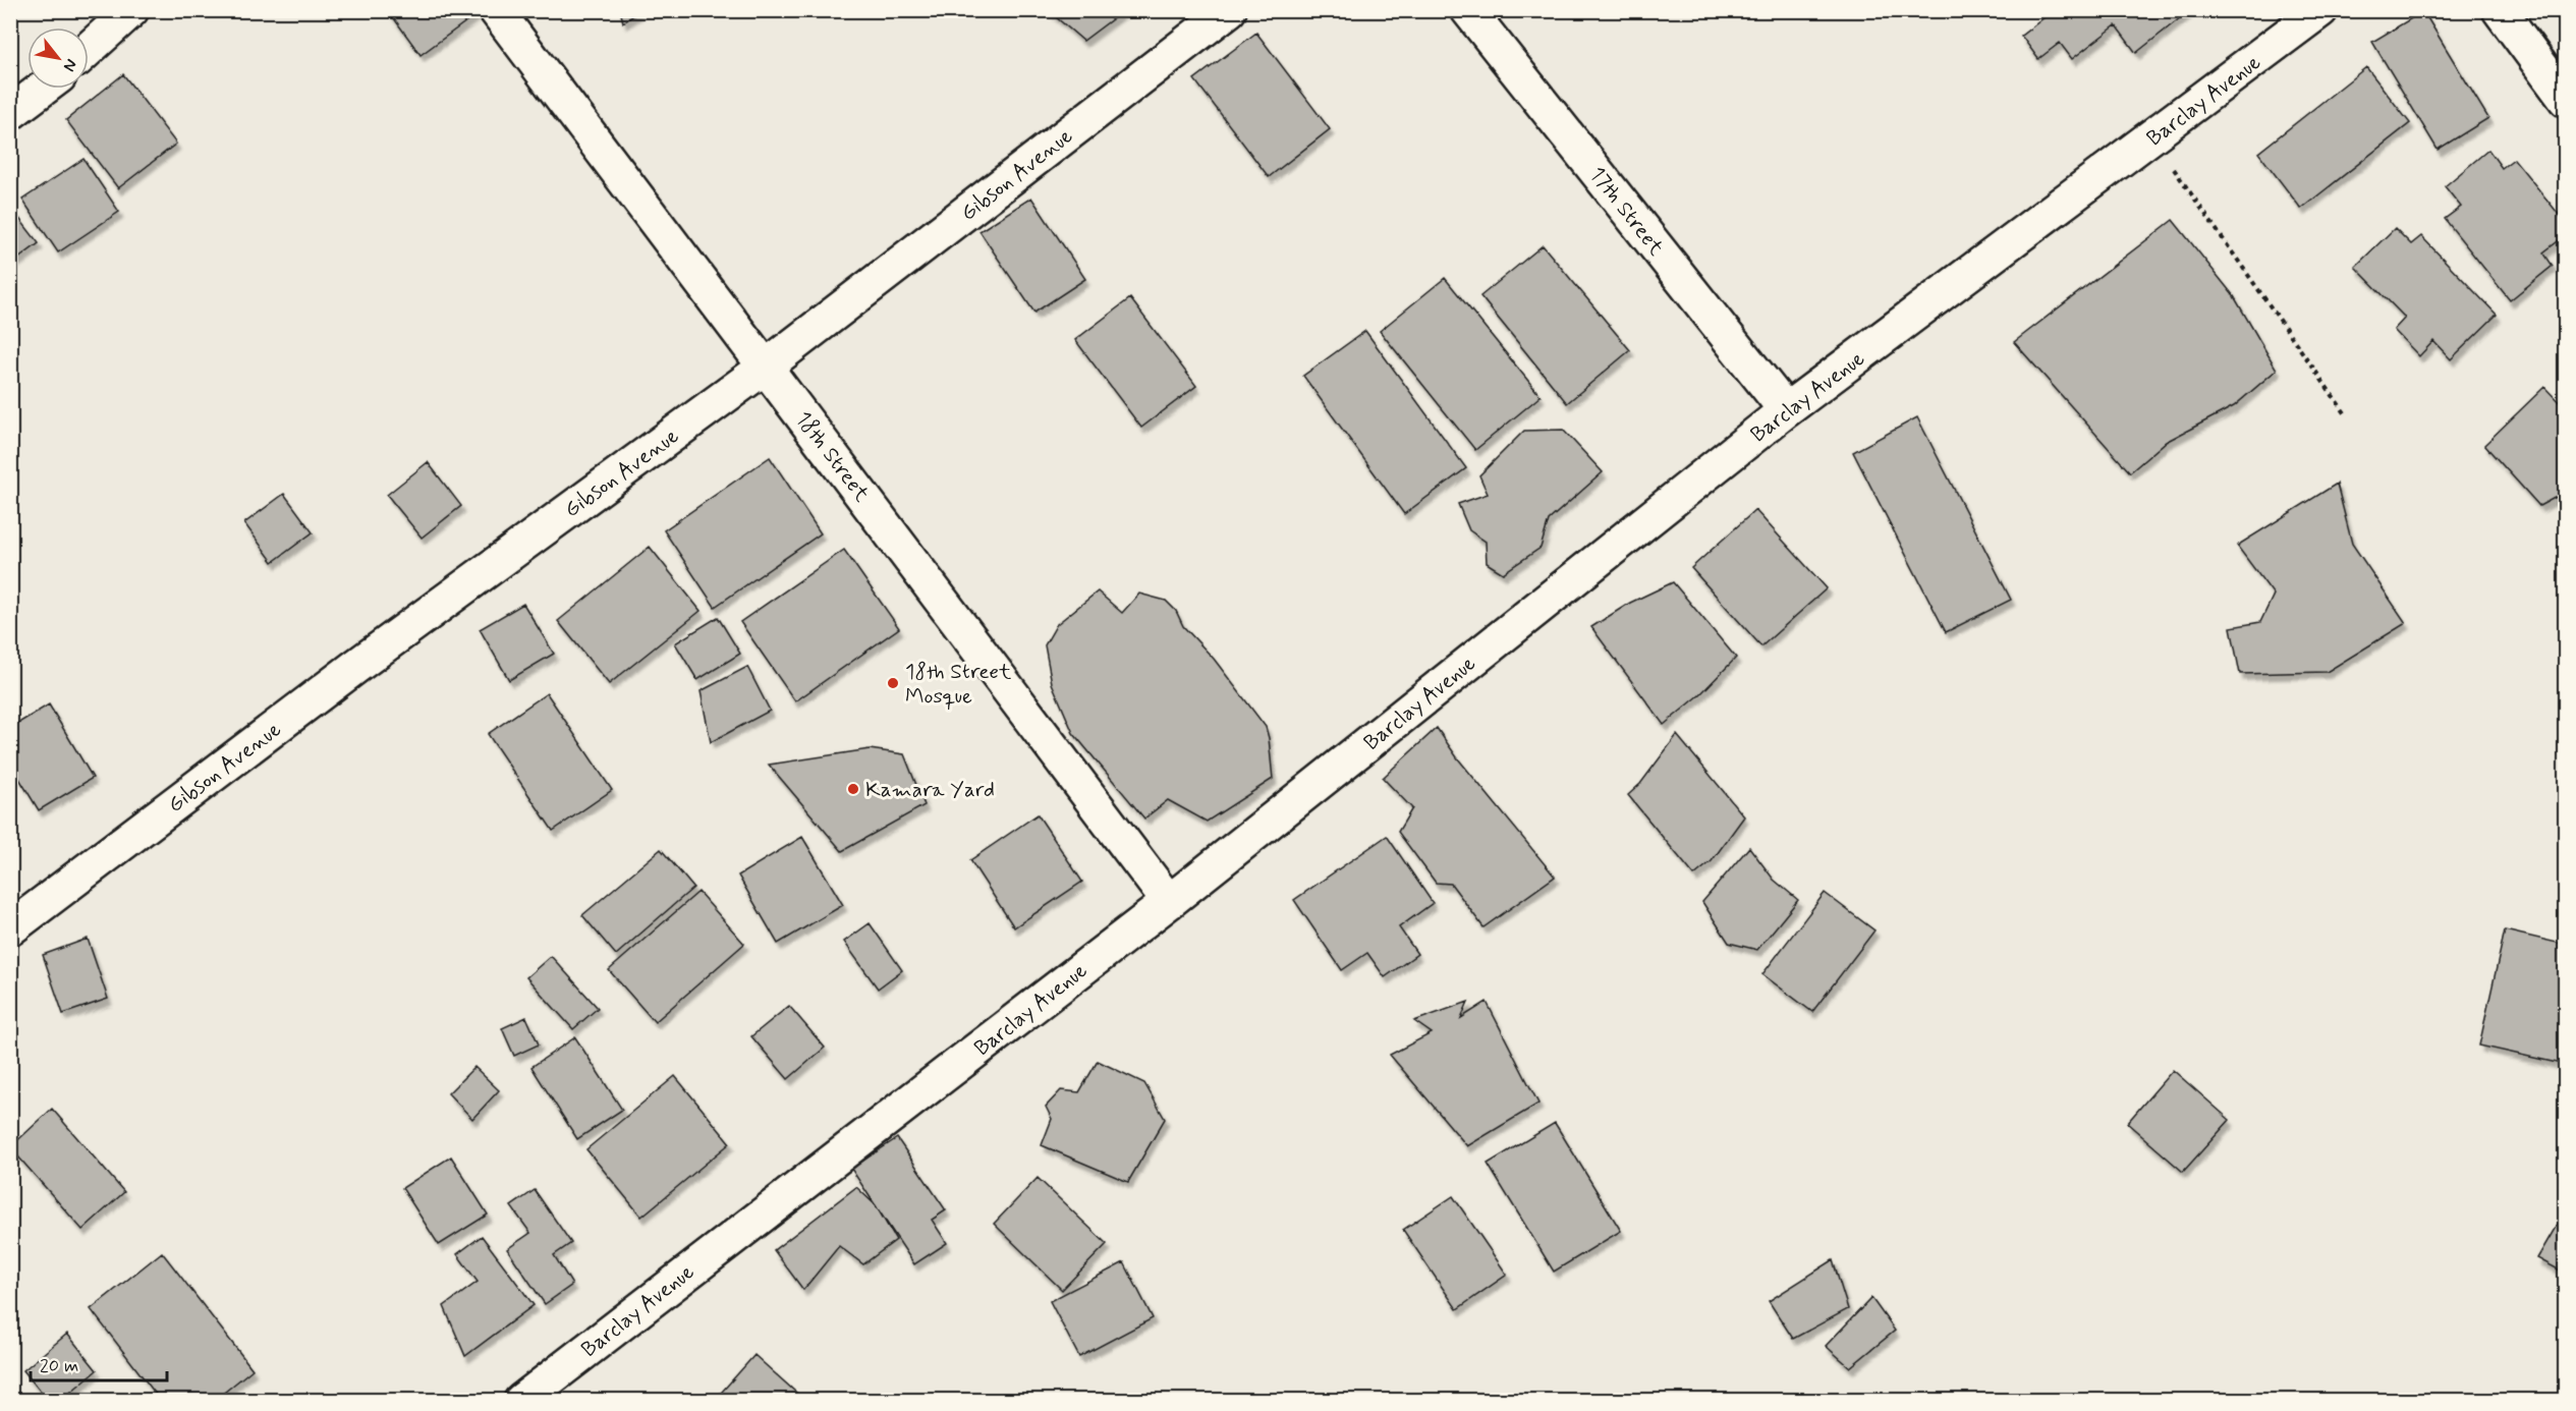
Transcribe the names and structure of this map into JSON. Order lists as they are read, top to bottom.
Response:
{
  "streets": {
    "street": [
      "Barclay Avenue",
      "Gibson Avenue",
      "17th Street",
      "18th Street"
    ]
  },
  "crossings": [
    ["Barclay Avenue", "17th Street"],
    ["Barclay Avenue", "18th Street"],
    ["Gibson Avenue", "18th Street"]
  ],
  "places": ["18th Street Mosque", "Kamara Yard"],
  "scale_bar": "20 m",
  "north": "bottom right"
}
